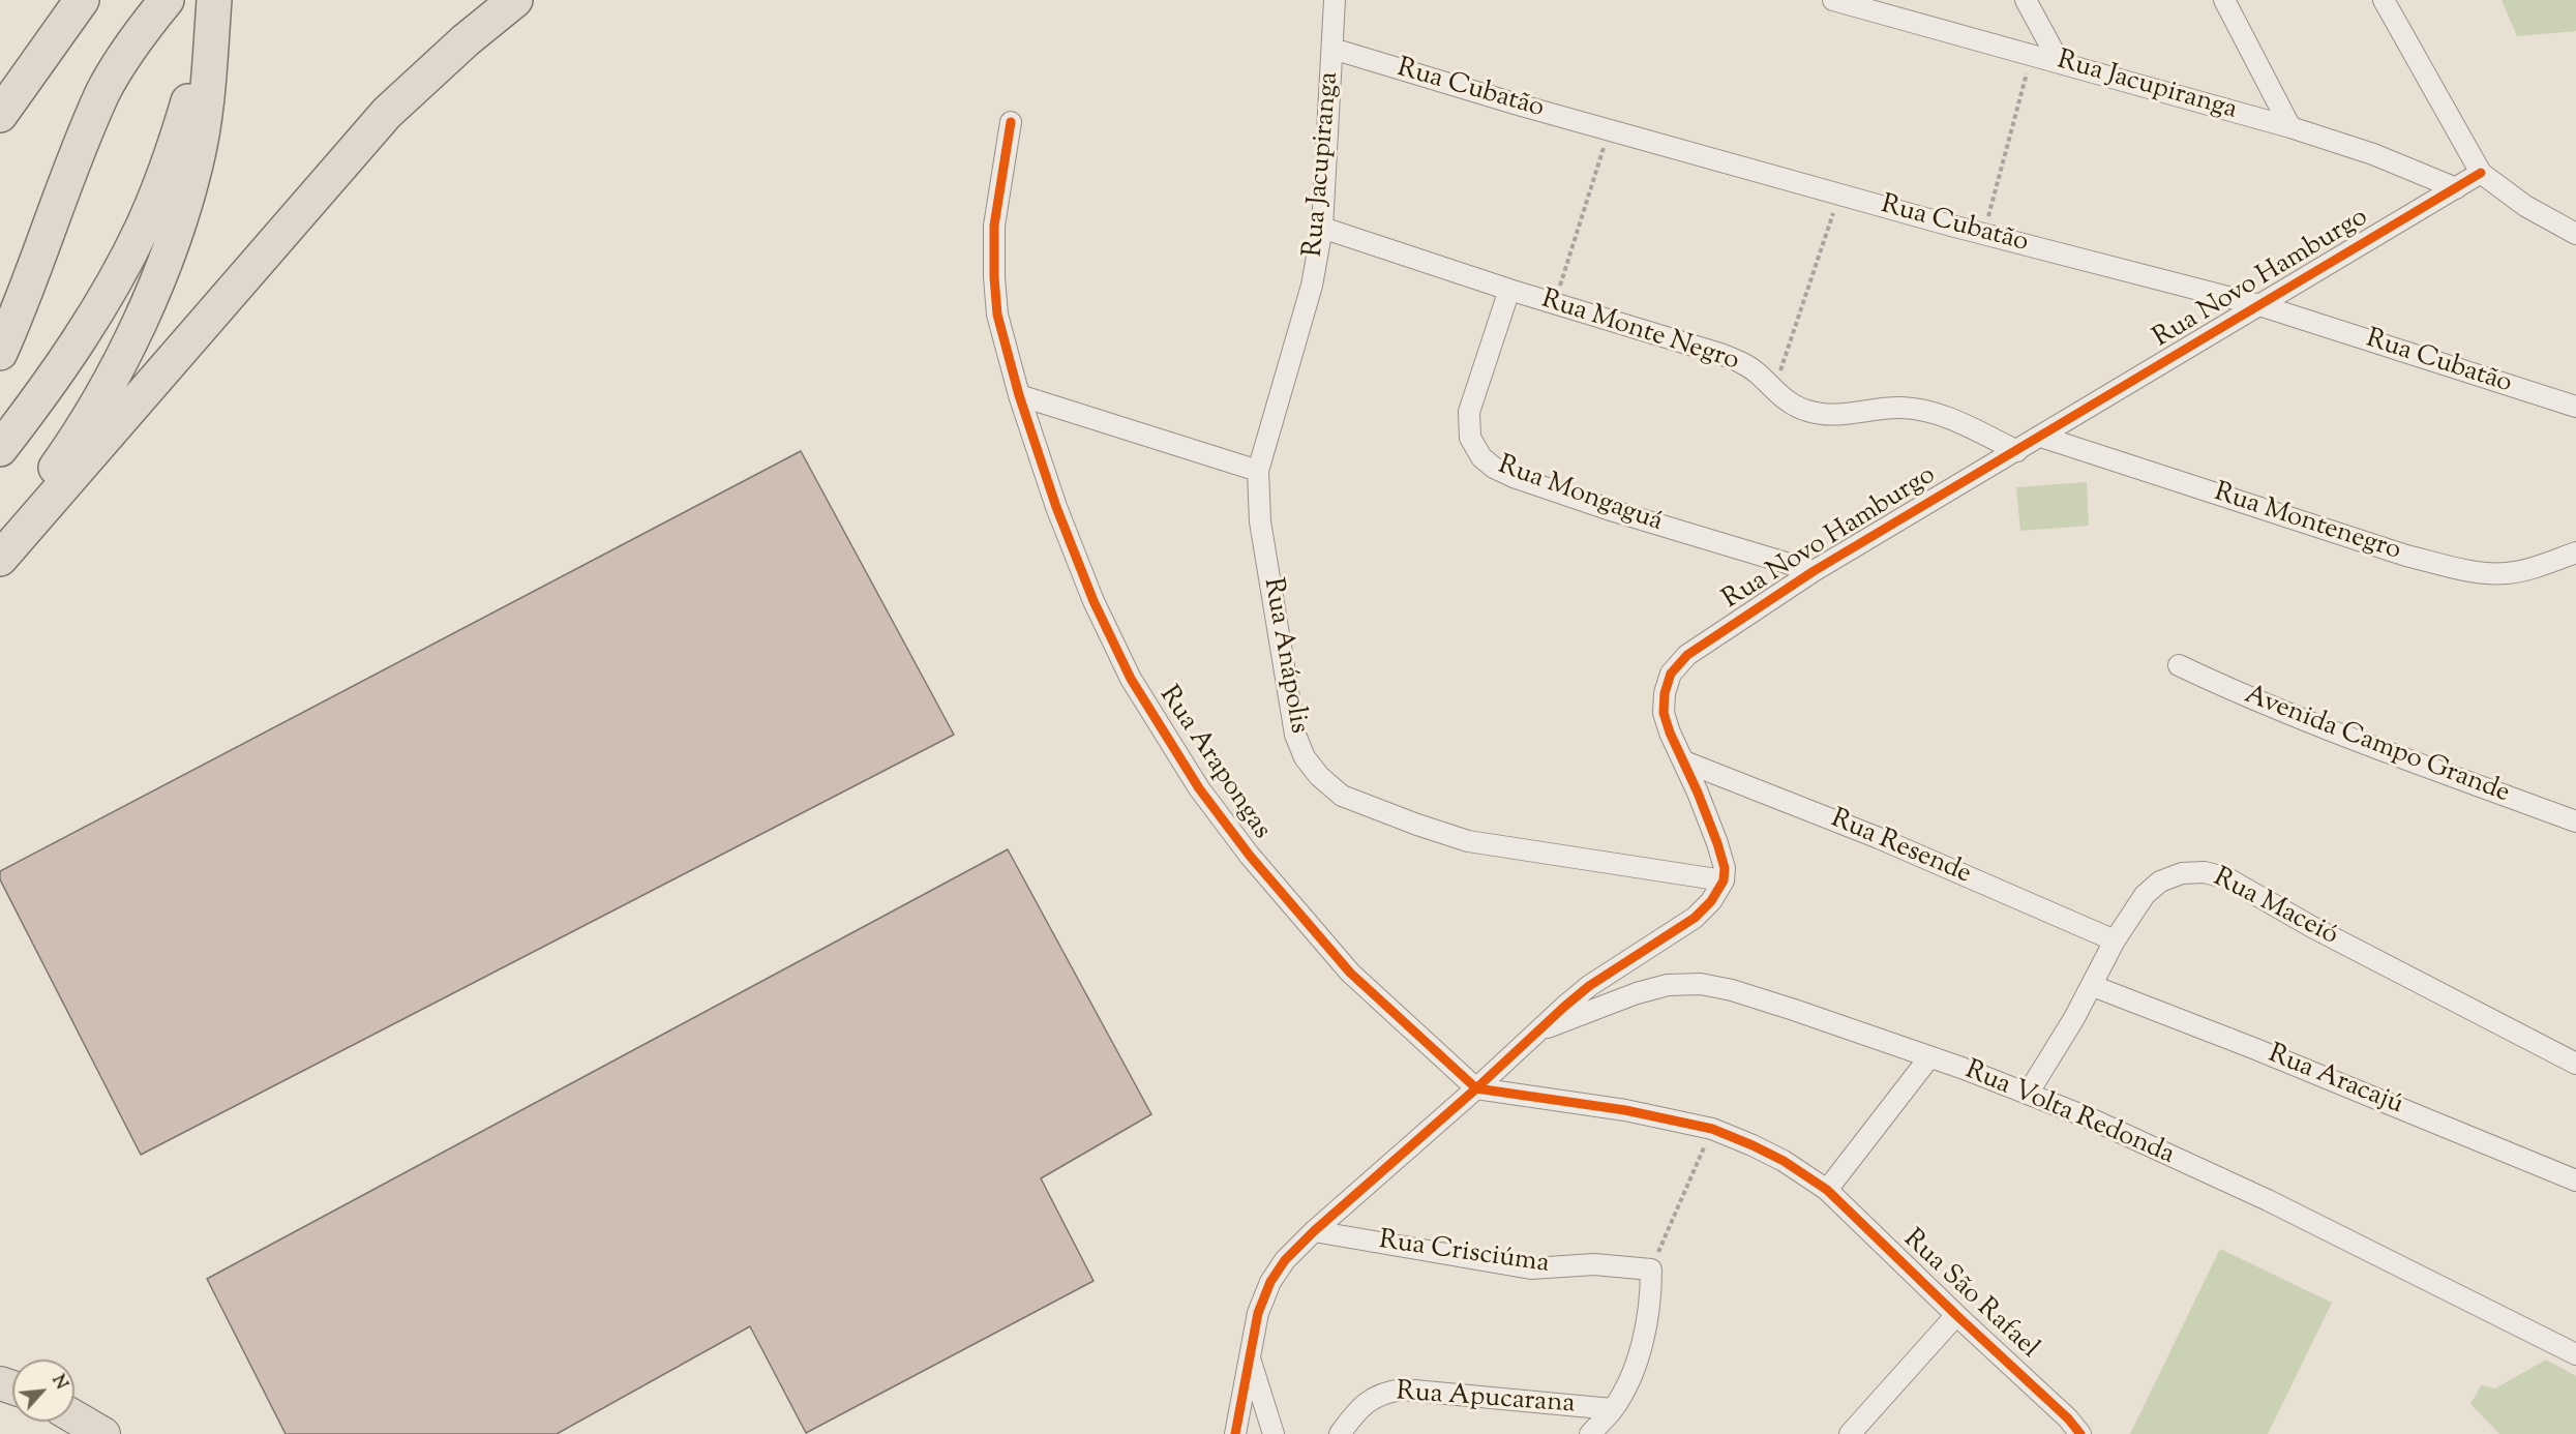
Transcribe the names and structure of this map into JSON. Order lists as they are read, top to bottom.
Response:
{
  "streets": {
    "street": [
      "Rua Jacupiranga",
      "Rua Cubatão",
      "Rua Novo Hamburgo",
      "Rua Monte Negro",
      "Rua Mongaguá",
      "Rua Montenegro",
      "Rua Anápolis",
      "Avenida Campo Grande",
      "Rua Arapongas",
      "Rua Resende",
      "Rua Maceió",
      "Rua Aracajú",
      "Rua Volta Redonda",
      "Rua Crisciúma",
      "Rua São Rafael",
      "Rua Apucarana"
    ]
  },
  "crossings": [
    ["Rua Jacupiranga", "Rua Cubatão"],
    ["Rua Jacupiranga", "Rua Novo Hamburgo"],
    ["Rua Jacupiranga", "Rua Monte Negro"],
    ["Rua Jacupiranga", "Rua Anápolis"],
    ["Rua Cubatão", "Rua Novo Hamburgo"],
    ["Rua Novo Hamburgo", "Rua Monte Negro"],
    ["Rua Novo Hamburgo", "Rua Mongaguá"],
    ["Rua Novo Hamburgo", "Rua Montenegro"],
    ["Rua Novo Hamburgo", "Rua Anápolis"],
    ["Rua Novo Hamburgo", "Rua Resende"],
    ["Rua Monte Negro", "Rua Mongaguá"],
    ["Rua Arapongas", "Rua São Rafael"],
    ["Rua Resende", "Rua Maceió"],
    ["Rua Maceió", "Rua Aracajú"],
    ["Rua Maceió", "Rua Volta Redonda"]
  ],
  "north": "top right"
}
